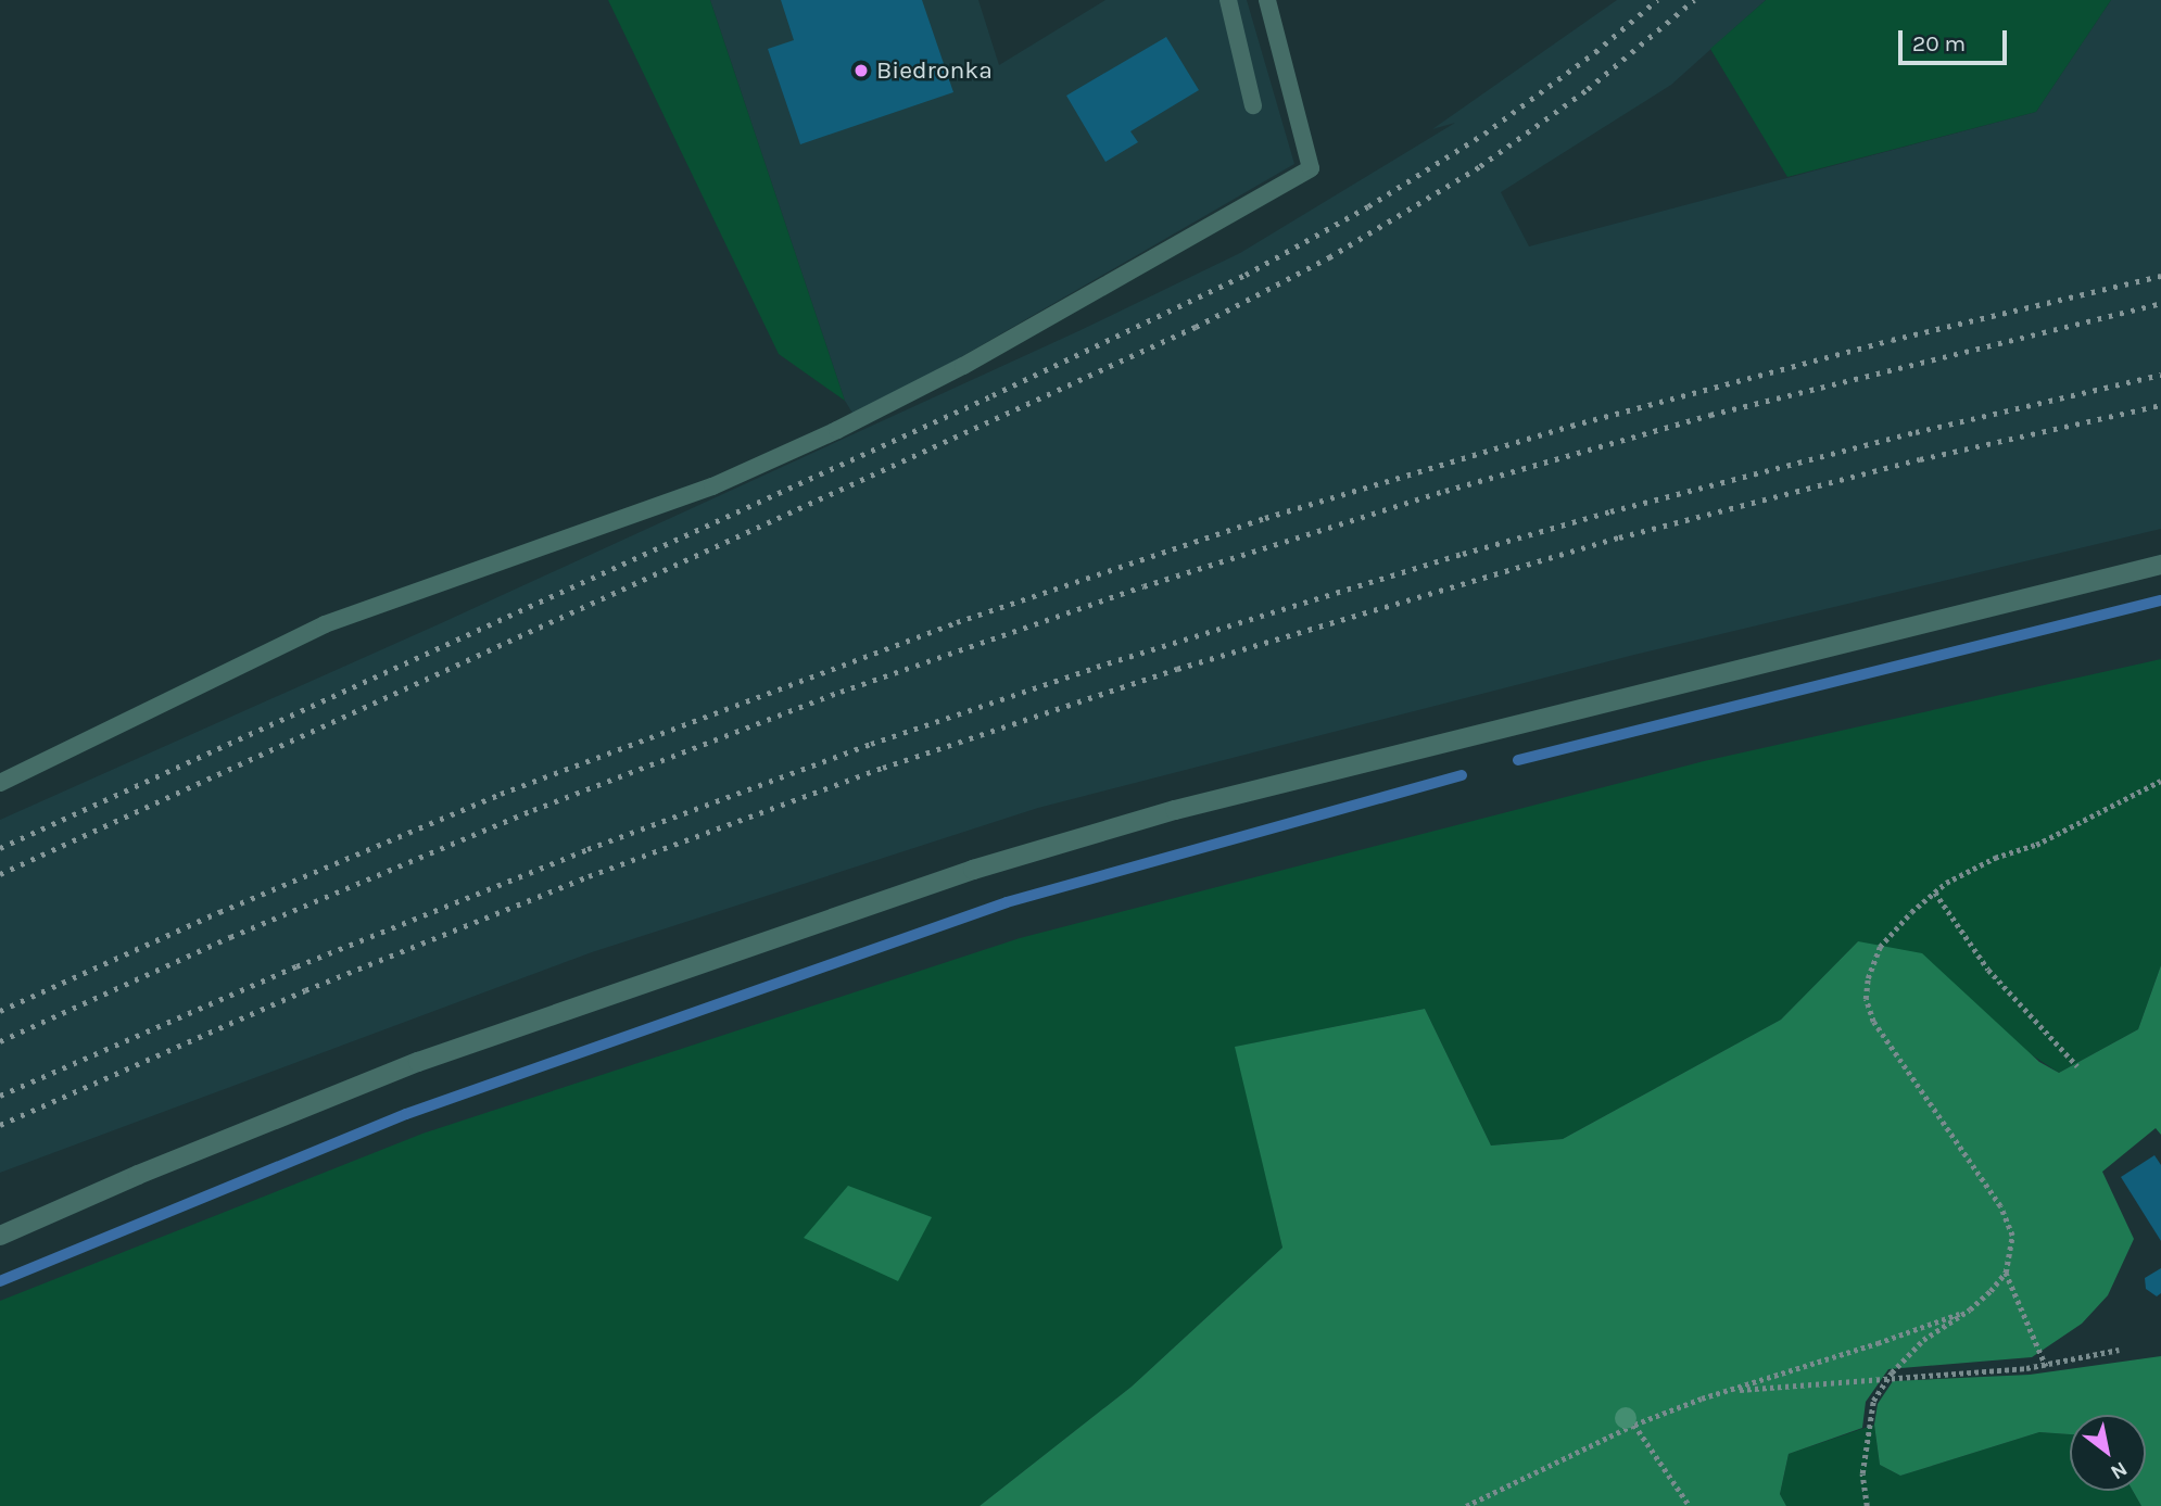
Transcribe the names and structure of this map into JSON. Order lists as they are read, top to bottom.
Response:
{
  "places": ["Biedronka"],
  "scale_bar": "20 m",
  "north": "bottom right"
}
